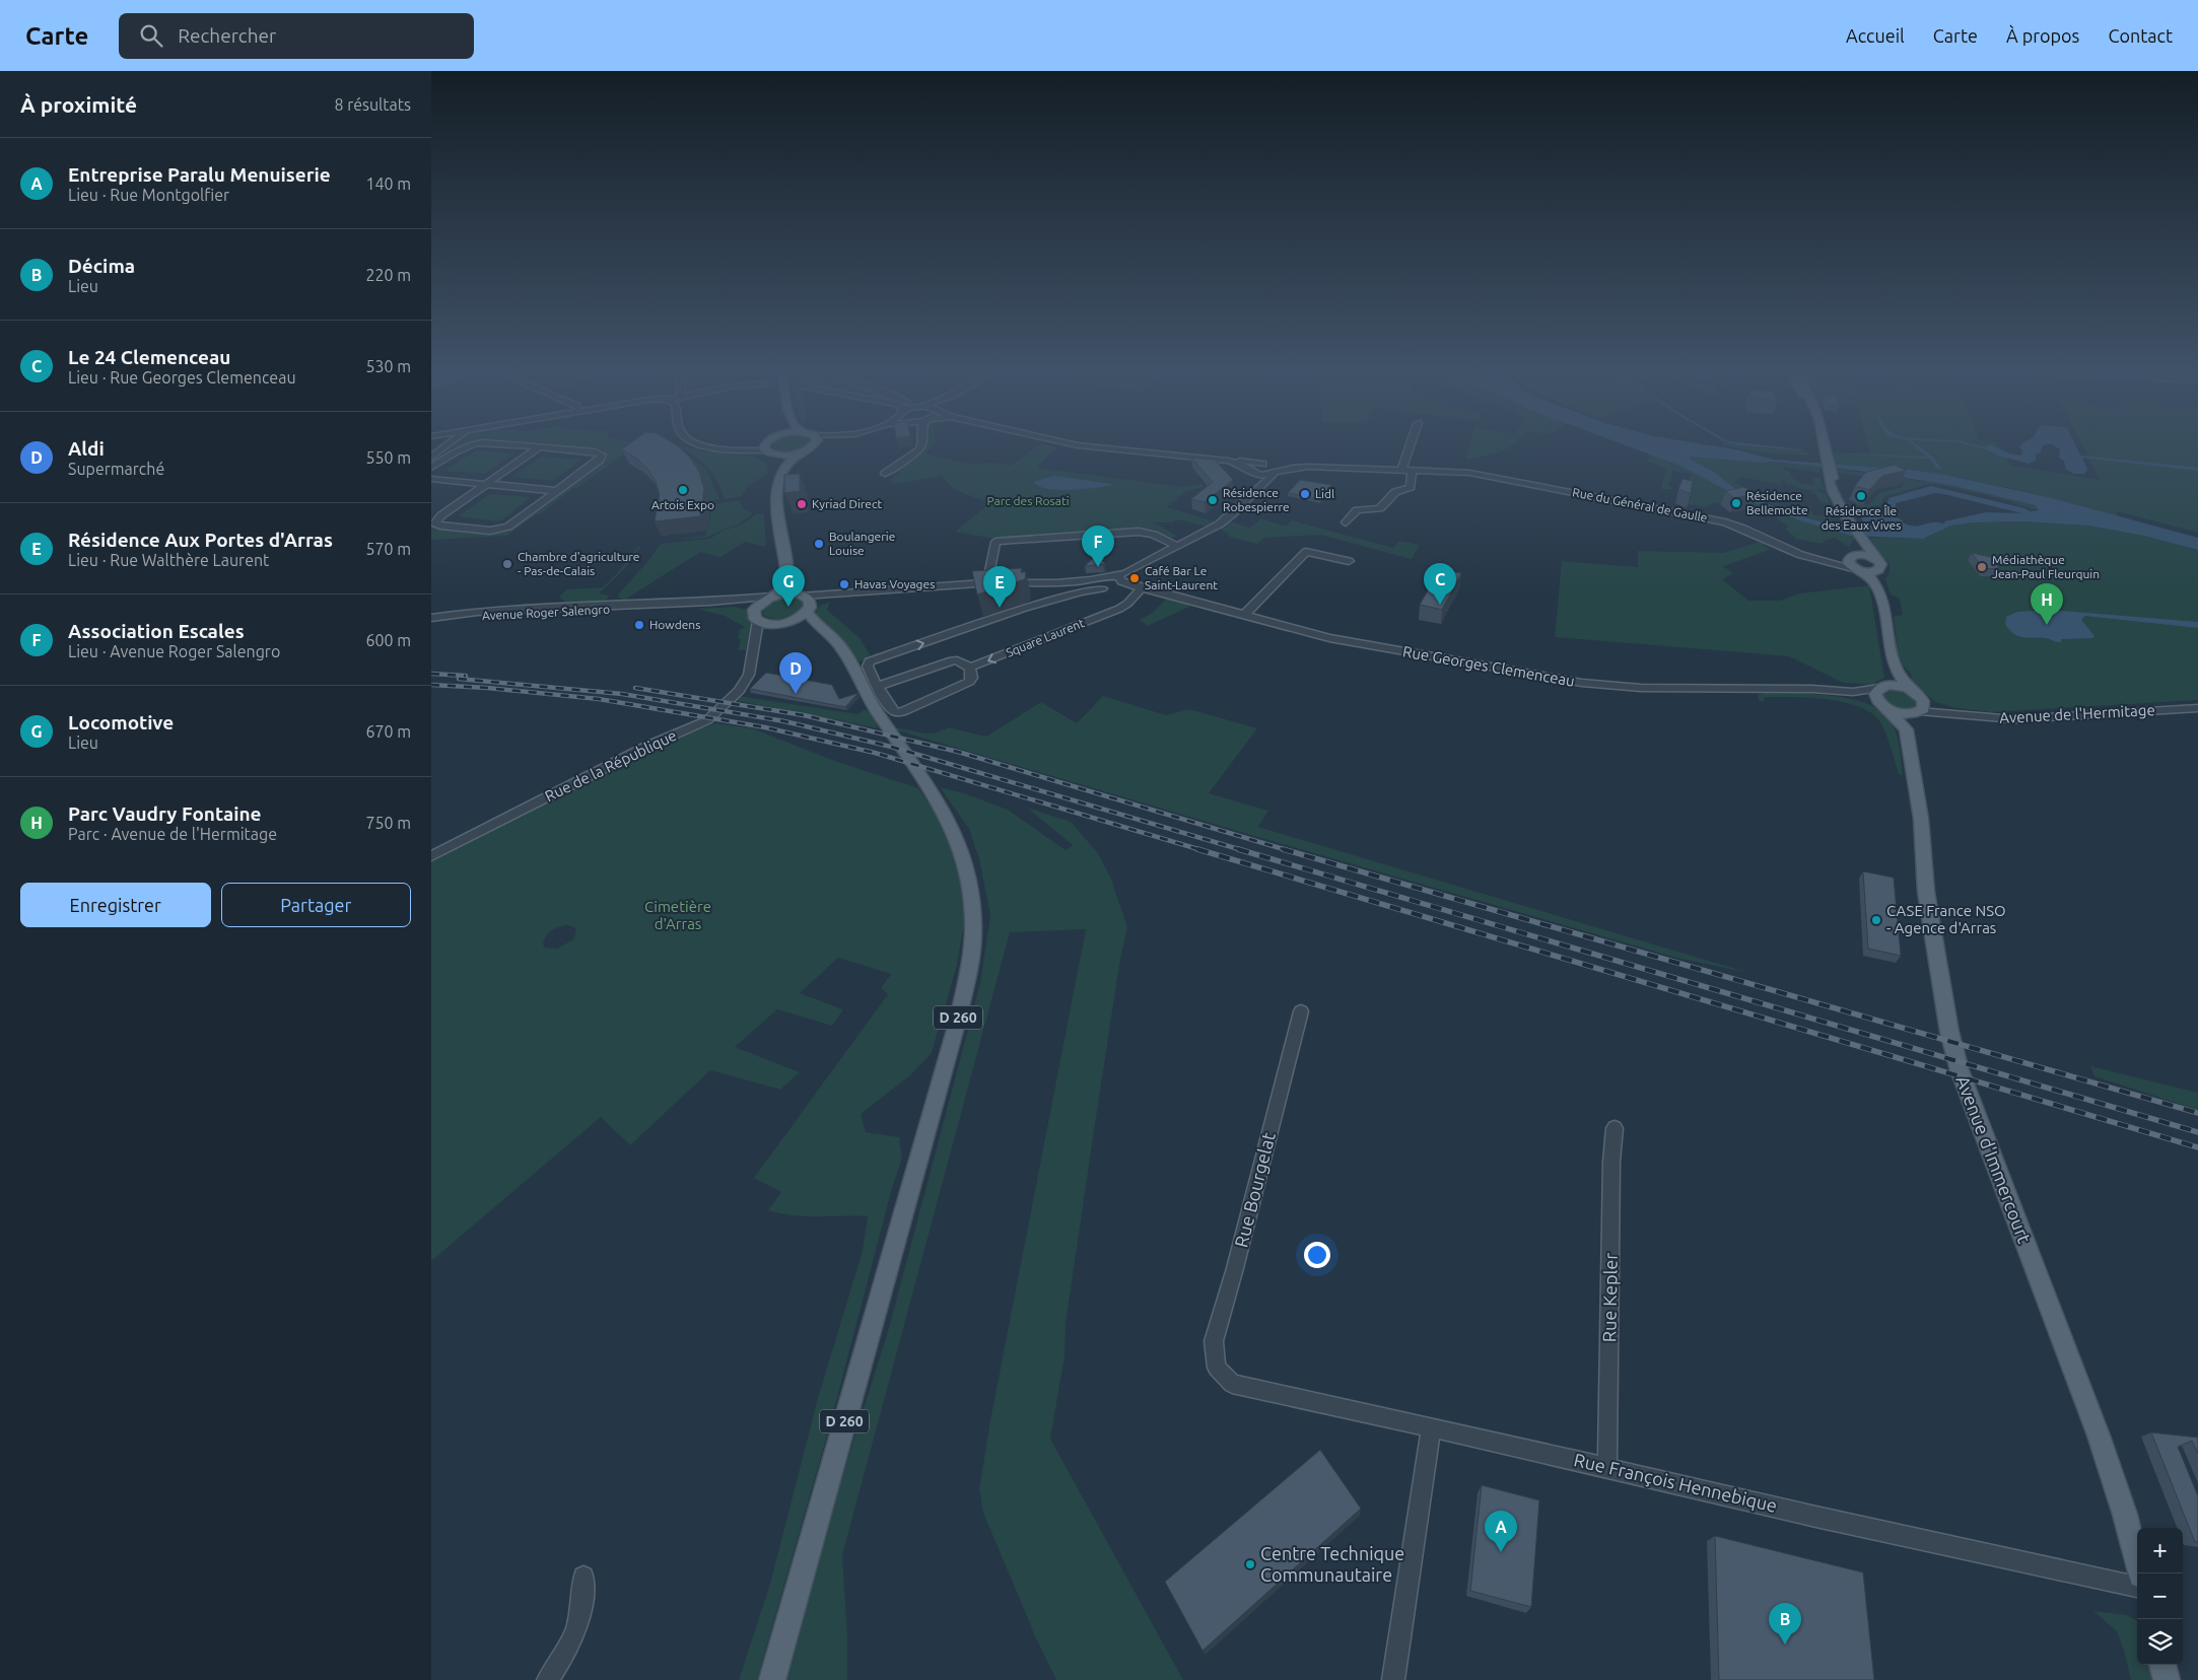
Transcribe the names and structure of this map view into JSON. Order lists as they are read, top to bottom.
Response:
{
  "streets": {
    "main road": ["D 260", "Avenue d'Immercourt"],
    "street": [
      "Rue du Général de Gaulle",
      "Avenue Roger Salengro",
      "Square Laurent",
      "Rue Georges Clemenceau",
      "Avenue de l'Hermitage",
      "Rue de la République",
      "Rue Bourgelat",
      "Rue Kepler",
      "Rue François Hennebique"
    ]
  },
  "crossings": [
    ["Avenue Roger Salengro", "Rue de la République"],
    ["Square Laurent", "Rue Georges Clemenceau"],
    ["Rue Bourgelat", "Rue François Hennebique"],
    ["Rue Kepler", "Rue François Hennebique"]
  ],
  "parks": ["Parc des Rosati", "Cimetière d'Arras"],
  "places": [
    "Artois Expo",
    "Lidl",
    "Résidence Île des Eaux Vives",
    "Résidence Robespierre",
    "Résidence Bellemotte",
    "Kyriad Direct",
    "Boulangerie Louise",
    "Chambre d'agriculture - Pas-de-Calais",
    "Médiathèque Jean-Paul Fleurquin",
    "Café Bar Le Saint-Laurent",
    "Havas Voyages",
    "Howdens",
    "CASE France NSO - Agence d'Arras",
    "Centre Technique Communautaire"
  ],
  "page": {
    "header": "Carte",
    "search": "Rechercher",
    "nav": [
      "Accueil",
      "Carte",
      "À propos",
      "Contact"
    ],
    "heading": ["À proximité", "8 résultats"],
    "list": [
      {
        "mark": "A",
        "name": "Entreprise Paralu Menuiserie",
        "note": "Lieu · Rue Montgolfier",
        "value": "140 m"
      },
      {
        "mark": "B",
        "name": "Décima",
        "note": "Lieu",
        "value": "220 m"
      },
      {
        "mark": "C",
        "name": "Le 24 Clemenceau",
        "note": "Lieu · Rue Georges Clemenceau",
        "value": "530 m"
      },
      {
        "mark": "D",
        "name": "Aldi",
        "note": "Supermarché",
        "value": "550 m"
      },
      {
        "mark": "E",
        "name": "Résidence Aux Portes d'Arras",
        "note": "Lieu · Rue Walthère Laurent",
        "value": "570 m"
      },
      {
        "mark": "F",
        "name": "Association Escales",
        "note": "Lieu · Avenue Roger Salengro",
        "value": "600 m"
      },
      {
        "mark": "G",
        "name": "Locomotive",
        "note": "Lieu",
        "value": "670 m"
      },
      {
        "mark": "H",
        "name": "Parc Vaudry Fontaine",
        "note": "Parc · Avenue de l'Hermitage",
        "value": "750 m"
      }
    ],
    "pins": [
      "F",
      "C",
      "G",
      "E",
      "H",
      "D",
      "A",
      "B"
    ],
    "buttons": ["Enregistrer", "Partager"],
    "map_buttons": ["+", "−"]
  }
}
